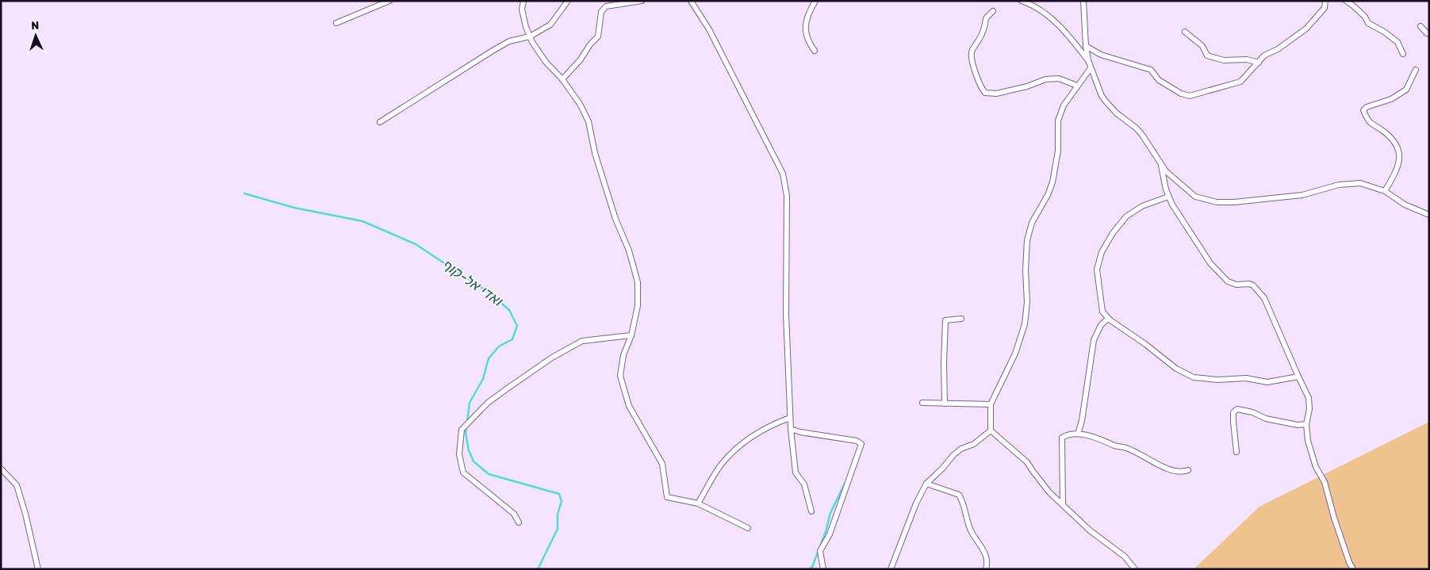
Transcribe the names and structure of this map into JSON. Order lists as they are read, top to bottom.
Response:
{
  "water": ["ואדי אל-קוף"],
  "north": "top"
}
